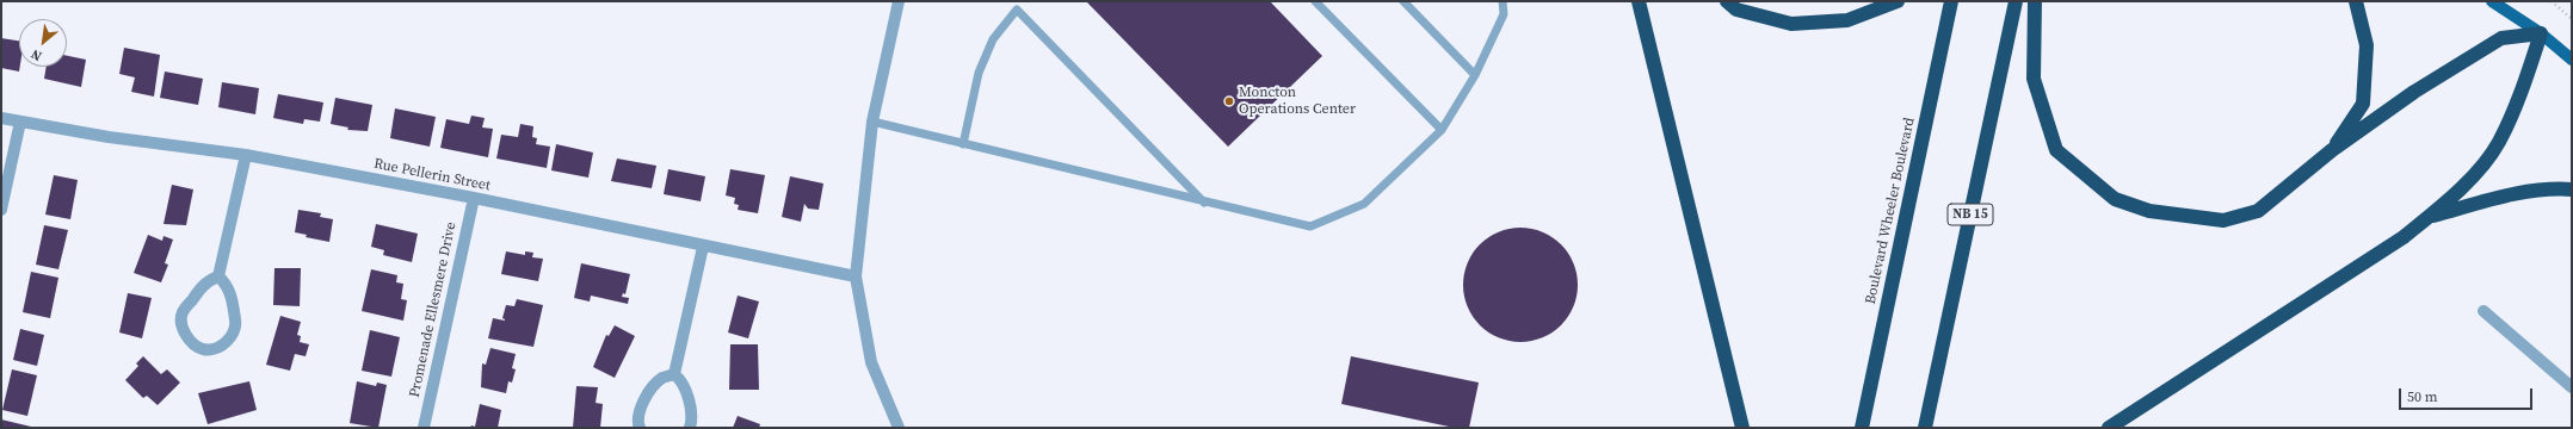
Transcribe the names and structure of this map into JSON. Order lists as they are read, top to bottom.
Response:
{
  "streets": {
    "highway": ["Boulevard Wheeler Boulevard", "NB 15"],
    "street": ["Rue Pellerin Street", "Promenade Ellesmere Drive"]
  },
  "crossings": [
    ["Rue Pellerin Street", "Promenade Ellesmere Drive"]
  ],
  "places": ["Moncton Operations Center"],
  "scale_bar": "50 m",
  "north": "bottom left"
}
